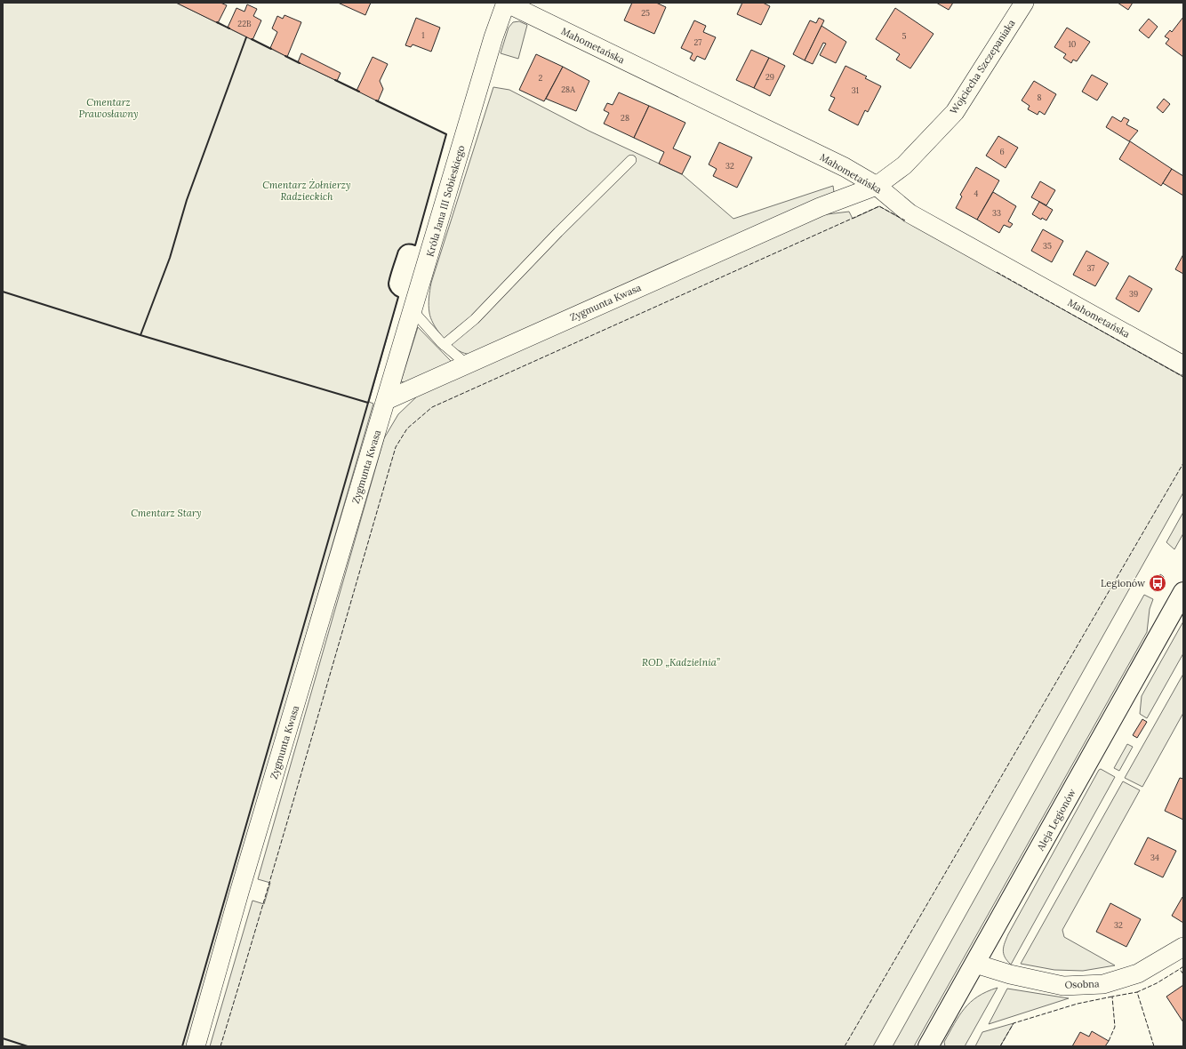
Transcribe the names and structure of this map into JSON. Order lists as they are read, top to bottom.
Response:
{
  "streets": {
    "street": [
      "Mahometańska",
      "Wojciecha Szczepaniaka",
      "Króla Jana III Sobieskiego",
      "Zygmunta Kwasa",
      "Aleja Legionów",
      "Osobna"
    ]
  },
  "crossings": [
    ["Mahometańska", "Wojciecha Szczepaniaka"],
    ["Mahometańska", "Króla Jana III Sobieskiego"],
    ["Mahometańska", "Zygmunta Kwasa"],
    ["Wojciecha Szczepaniaka", "Zygmunta Kwasa"],
    ["Króla Jana III Sobieskiego", "Zygmunta Kwasa"],
    ["Aleja Legionów", "Osobna"]
  ],
  "parks": [
    "Cmentarz Prawosławny",
    "Cmentarz Żołnierzy Radzieckich",
    "Cmentarz Stary",
    "ROD „Kadzielnia”"
  ],
  "places": {
    "bus stop": ["Legionów"]
  },
  "house_numbers": [
    "25",
    "22B",
    "1",
    "5",
    "27",
    "10",
    "29",
    "2",
    "28A",
    "31",
    "8",
    "28",
    "6",
    "32",
    "4",
    "33",
    "35",
    "37",
    "39",
    "34",
    "32"
  ]
}
